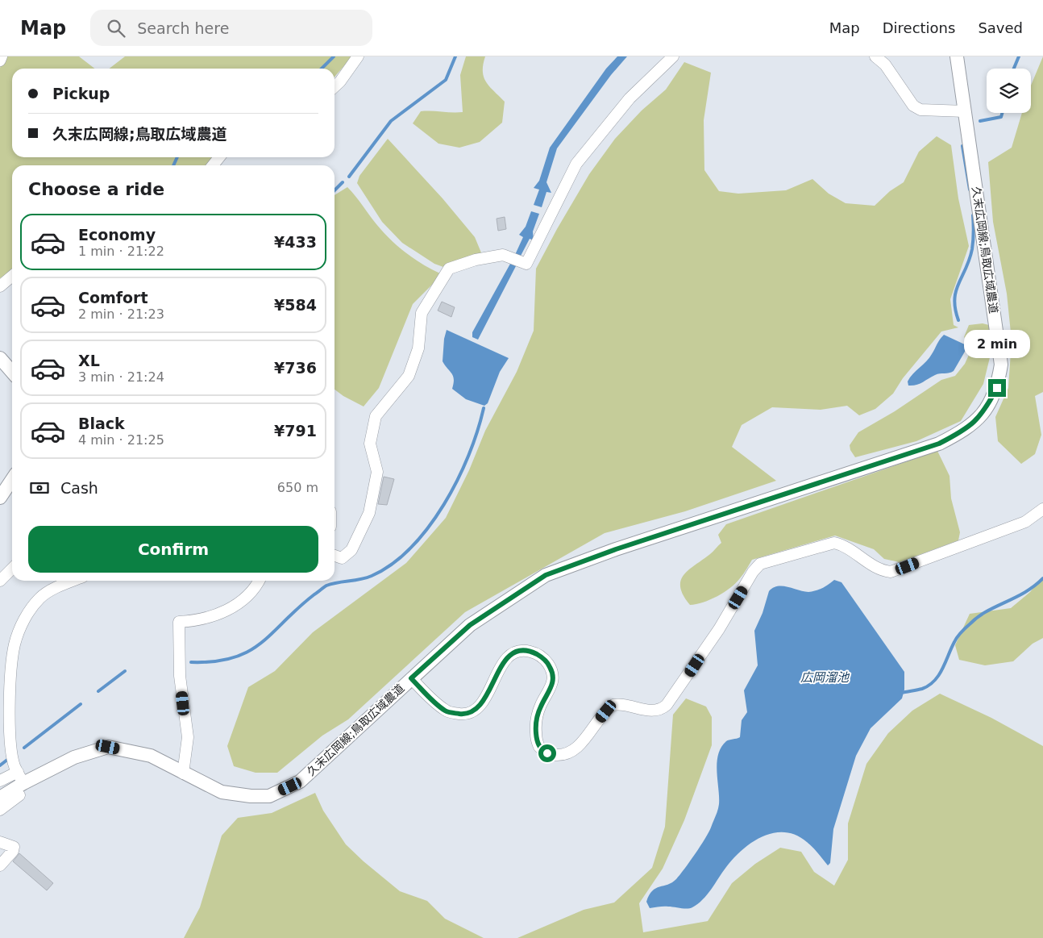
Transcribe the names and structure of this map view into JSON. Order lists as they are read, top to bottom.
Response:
{
  "streets": {
    "street": ["久末広岡線;鳥取広域農道"]
  },
  "water": ["広岡溜池"],
  "page": {
    "header": "Map",
    "search": "Search here",
    "nav": ["Map", "Directions", "Saved"],
    "banner": ["Pickup", "久末広岡線;鳥取広域農道"],
    "heading": "Choose a ride",
    "list": [
      {
        "name": "Economy",
        "note": "1 min · 21:22",
        "value": "¥433"
      },
      {
        "name": "Comfort",
        "note": "2 min · 21:23",
        "value": "¥584"
      },
      {
        "name": "XL",
        "note": "3 min · 21:24",
        "value": "¥736"
      },
      {
        "name": "Black",
        "note": "4 min · 21:25",
        "value": "¥791"
      }
    ],
    "bubble": "2 min",
    "pay": ["Cash", "650 m"],
    "buttons": "Confirm"
  }
}
